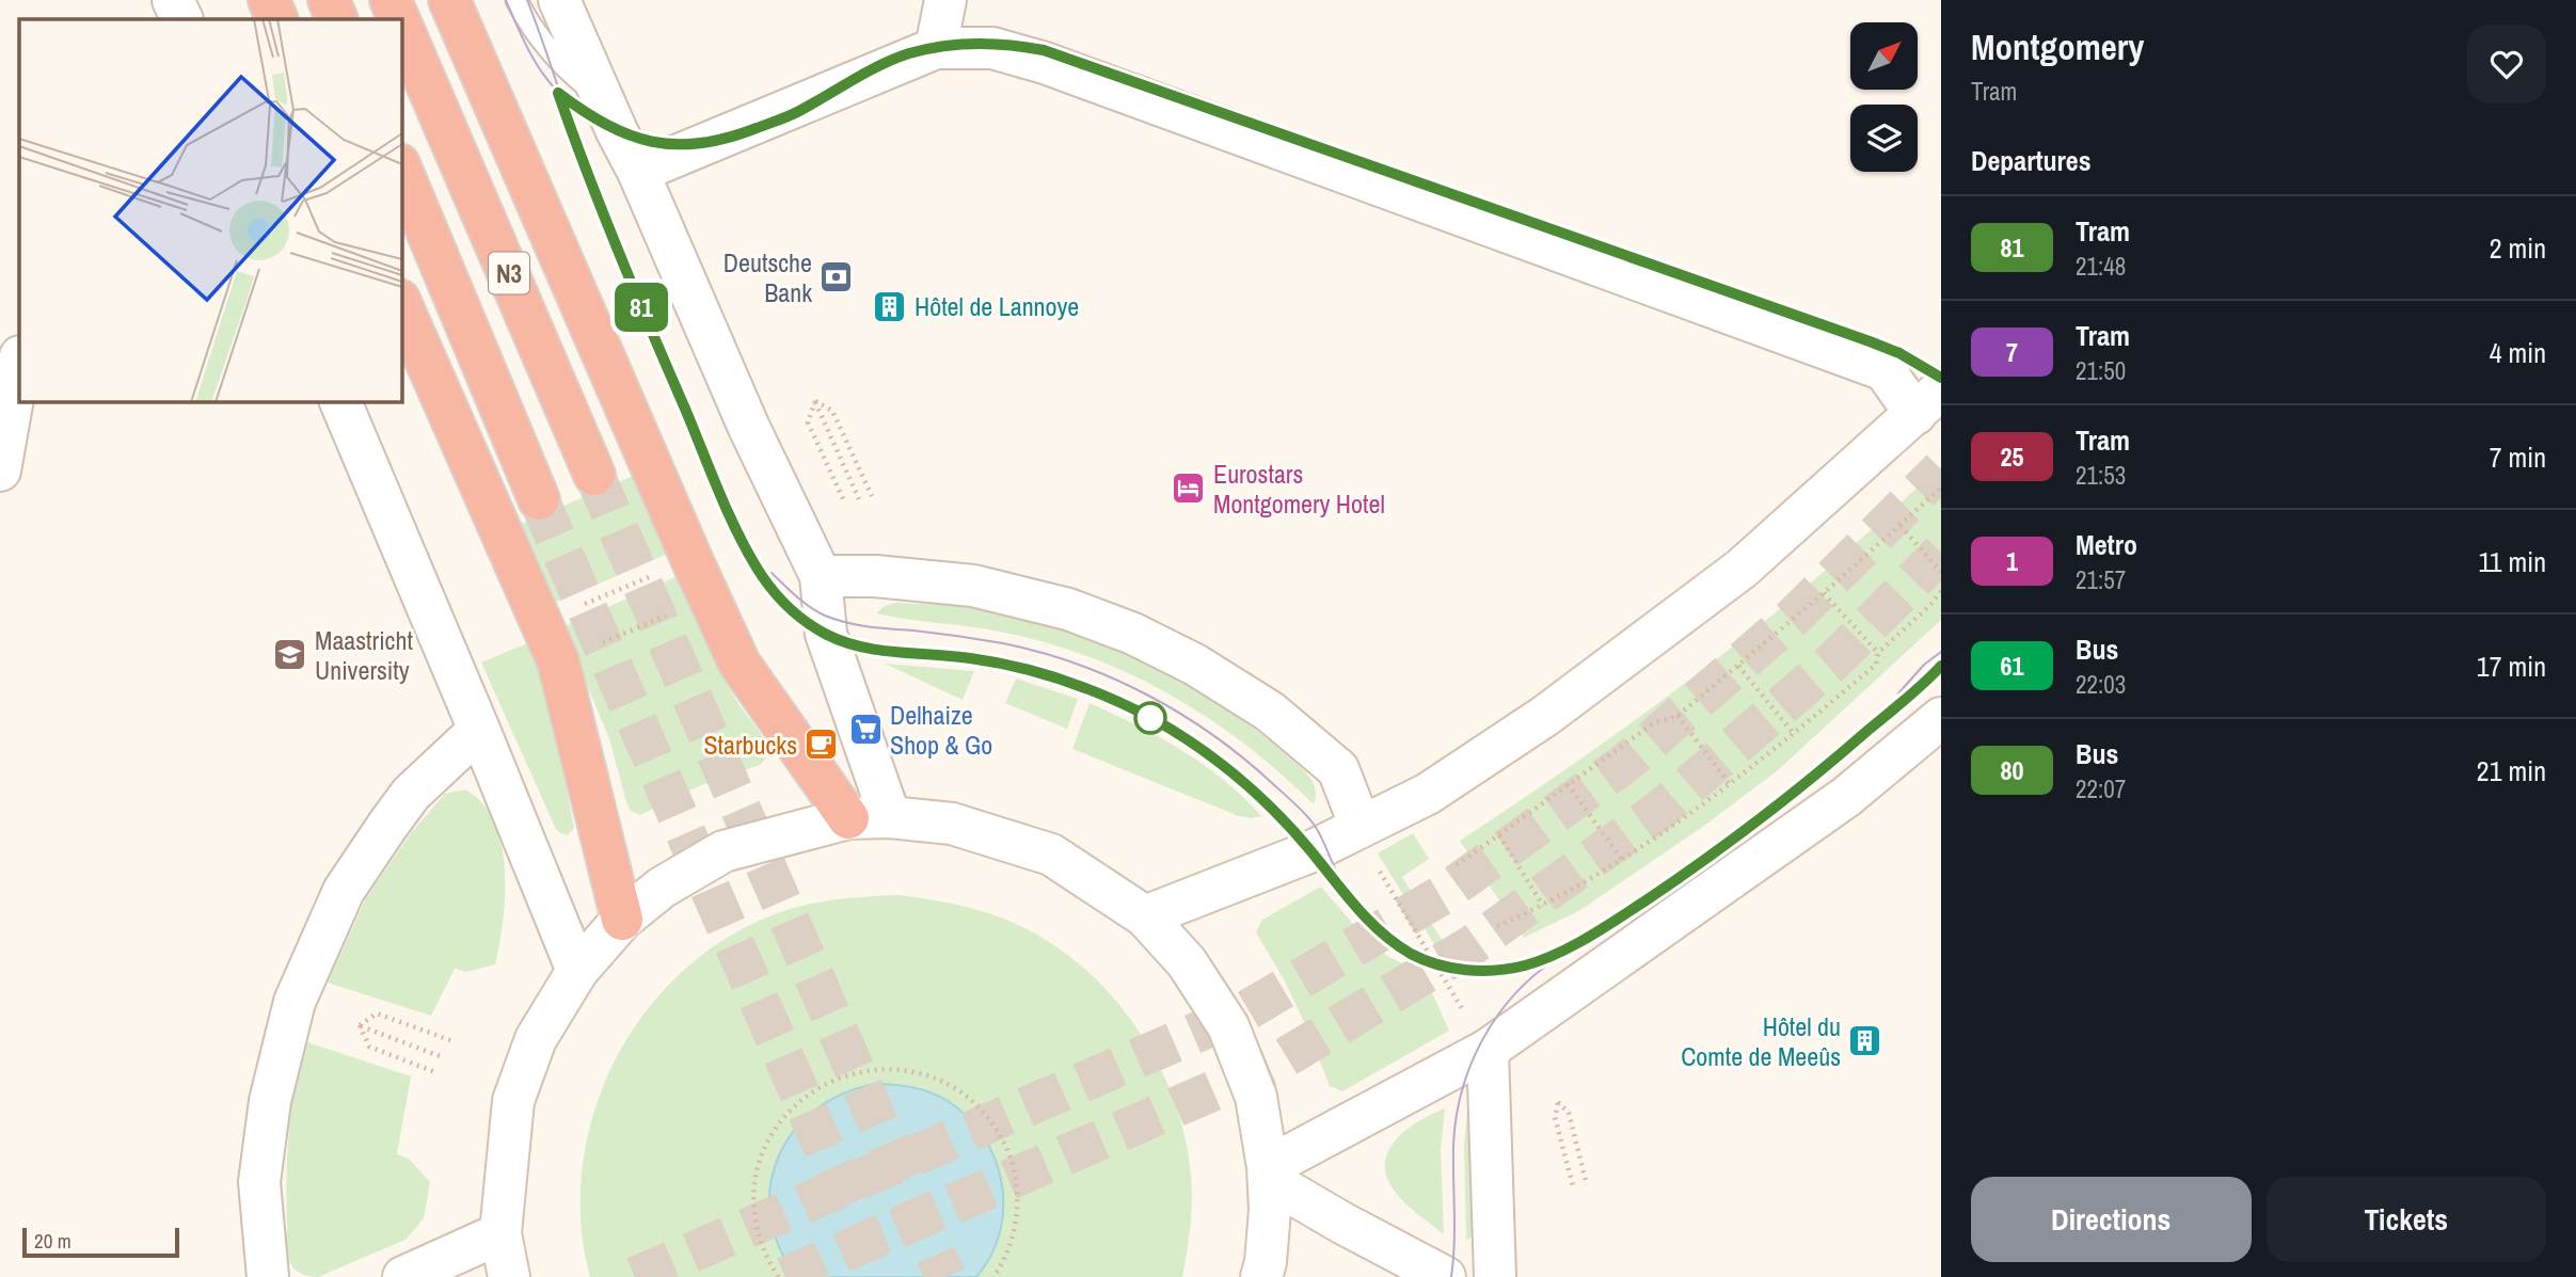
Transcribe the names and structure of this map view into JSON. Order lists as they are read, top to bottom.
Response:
{
  "streets": {
    "highway": ["N3"]
  },
  "places": {
    "bank": ["Deutsche Bank"],
    "building": ["Hôtel de Lannoye", "Hôtel du Comte de Meeûs"],
    "hotel": ["Eurostars Montgomery Hotel"],
    "school or university": ["Maastricht University"],
    "supermarket": ["Delhaize Shop & Go"],
    "cafe": ["Starbucks"]
  },
  "lines": ["tram line 81"],
  "scale_bar": "20 m",
  "north": "top right",
  "page": {
    "on_map": "81",
    "heading": [
      ["Montgomery", "Tram"],
      "Departures"
    ],
    "list": [
      {
        "mark": "81",
        "name": "Tram",
        "note": "21:48",
        "value": "2 min"
      },
      {
        "mark": "7",
        "name": "Tram",
        "note": "21:50",
        "value": "4 min"
      },
      {
        "mark": "25",
        "name": "Tram",
        "note": "21:53",
        "value": "7 min"
      },
      {
        "mark": "1",
        "name": "Metro",
        "note": "21:57",
        "value": "11 min"
      },
      {
        "mark": "61",
        "name": "Bus",
        "note": "22:03",
        "value": "17 min"
      },
      {
        "mark": "80",
        "name": "Bus",
        "note": "22:07",
        "value": "21 min"
      }
    ],
    "buttons": ["Directions", "Tickets"],
    "scale": "20 m"
  }
}
